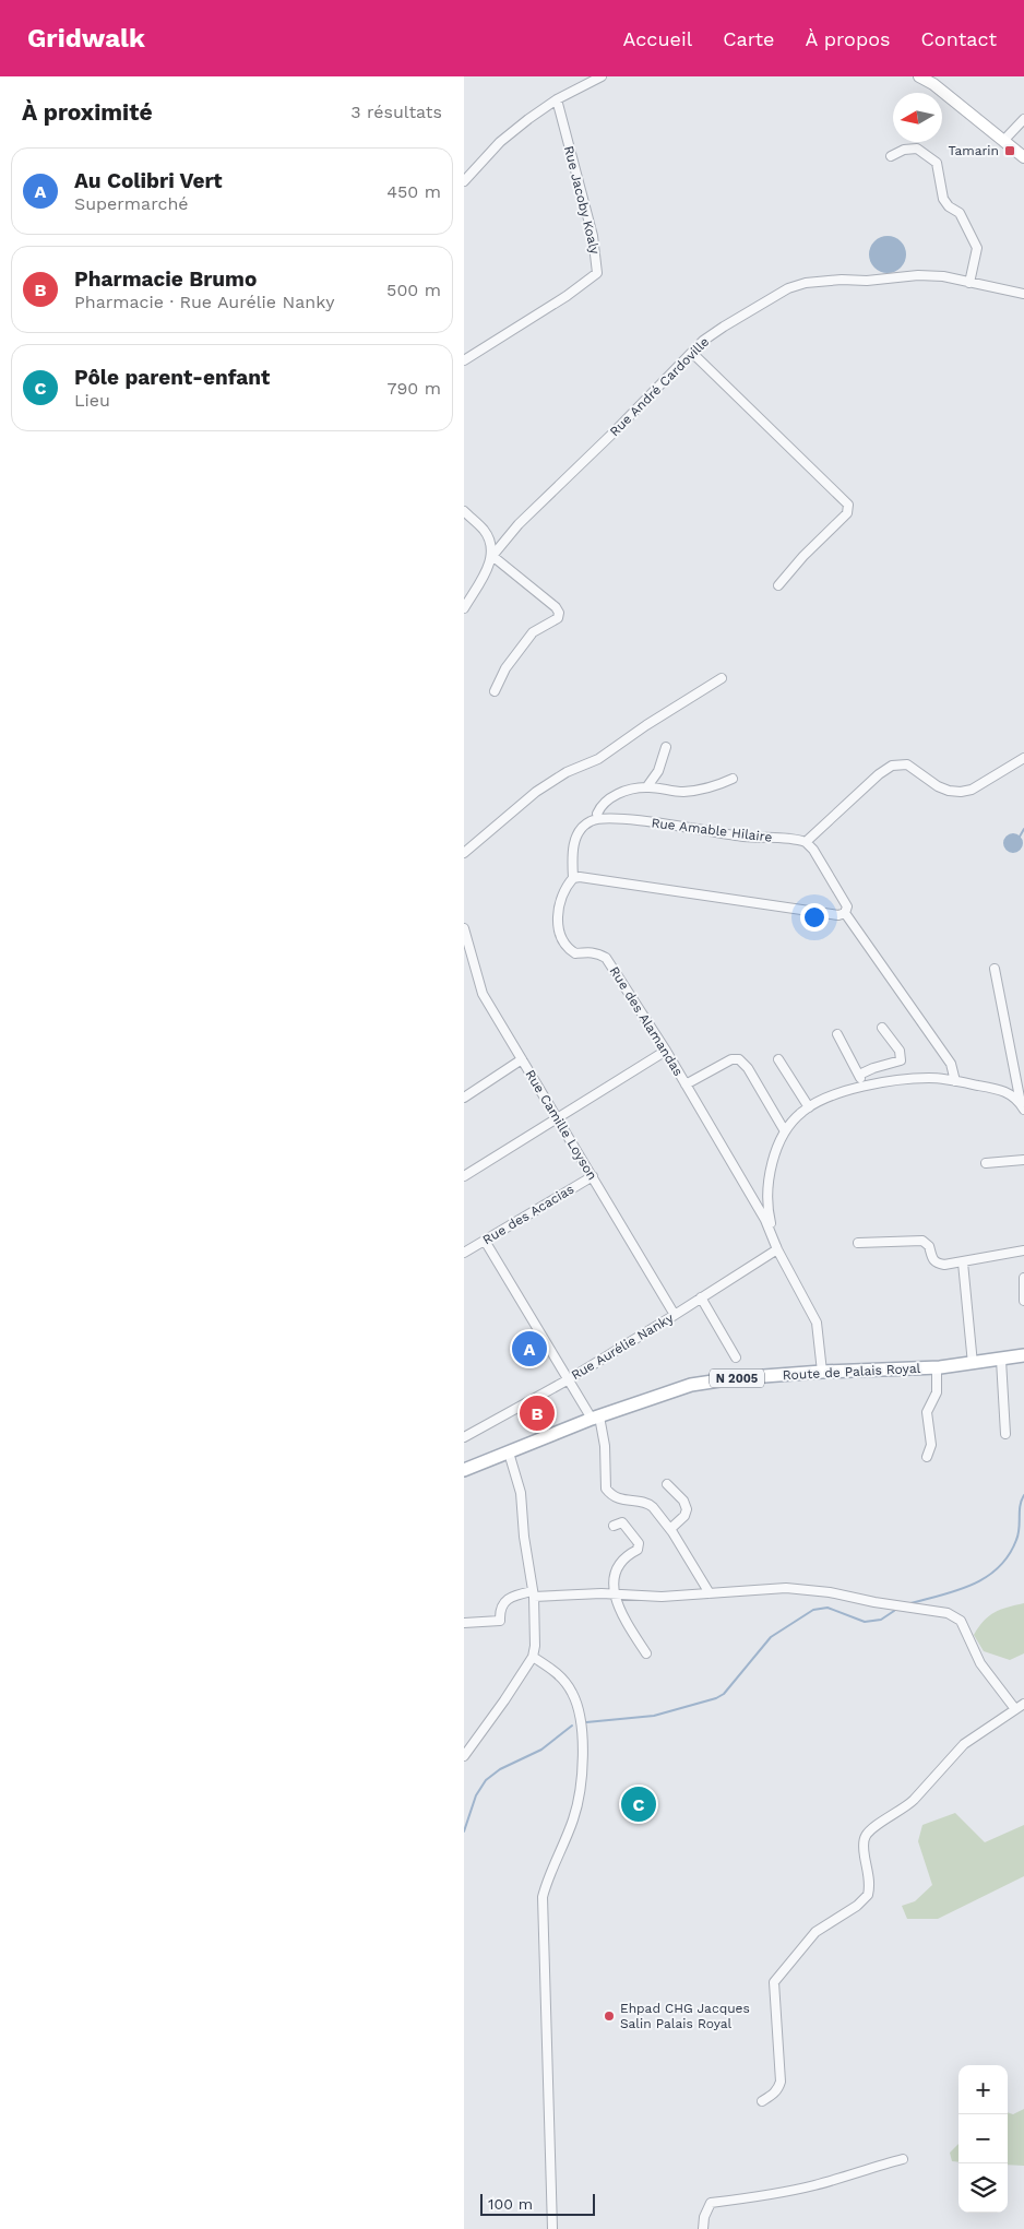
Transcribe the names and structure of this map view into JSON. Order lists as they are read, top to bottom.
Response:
{
  "streets": {
    "main road": ["Route de Palais Royal", "N 2005"],
    "street": [
      "Rue Jacoby Koaly",
      "Rue André Cardoville",
      "Rue Amable Hilaire",
      "Rue des Alamandas",
      "Rue Camille Loyson",
      "Rue des Acacias",
      "Rue Aurélie Nanky"
    ]
  },
  "crossings": [
    ["Rue des Alamandas", "Rue Aurélie Nanky"],
    ["Rue des Alamandas", "Route de Palais Royal"],
    ["Rue Camille Loyson", "Rue des Acacias"],
    ["Rue Camille Loyson", "Rue Aurélie Nanky"]
  ],
  "places": {
    "transit": ["Tamarin"],
    "other": ["Ehpad CHG Jacques Salin Palais Royal"]
  },
  "scale_bar": "100 m",
  "north": "left",
  "page": {
    "header": "Gridwalk",
    "nav": [
      "Accueil",
      "Carte",
      "À propos",
      "Contact"
    ],
    "heading": ["À proximité", "3 résultats"],
    "list": [
      {
        "mark": "A",
        "name": "Au Colibri Vert",
        "note": "Supermarché",
        "value": "450 m"
      },
      {
        "mark": "B",
        "name": "Pharmacie Brumo",
        "note": "Pharmacie · Rue Aurélie Nanky",
        "value": "500 m"
      },
      {
        "mark": "C",
        "name": "Pôle parent-enfant",
        "note": "Lieu",
        "value": "790 m"
      }
    ],
    "pins": ["A", "B", "C"],
    "map_buttons": ["+", "−"],
    "scale": "100 m"
  }
}
